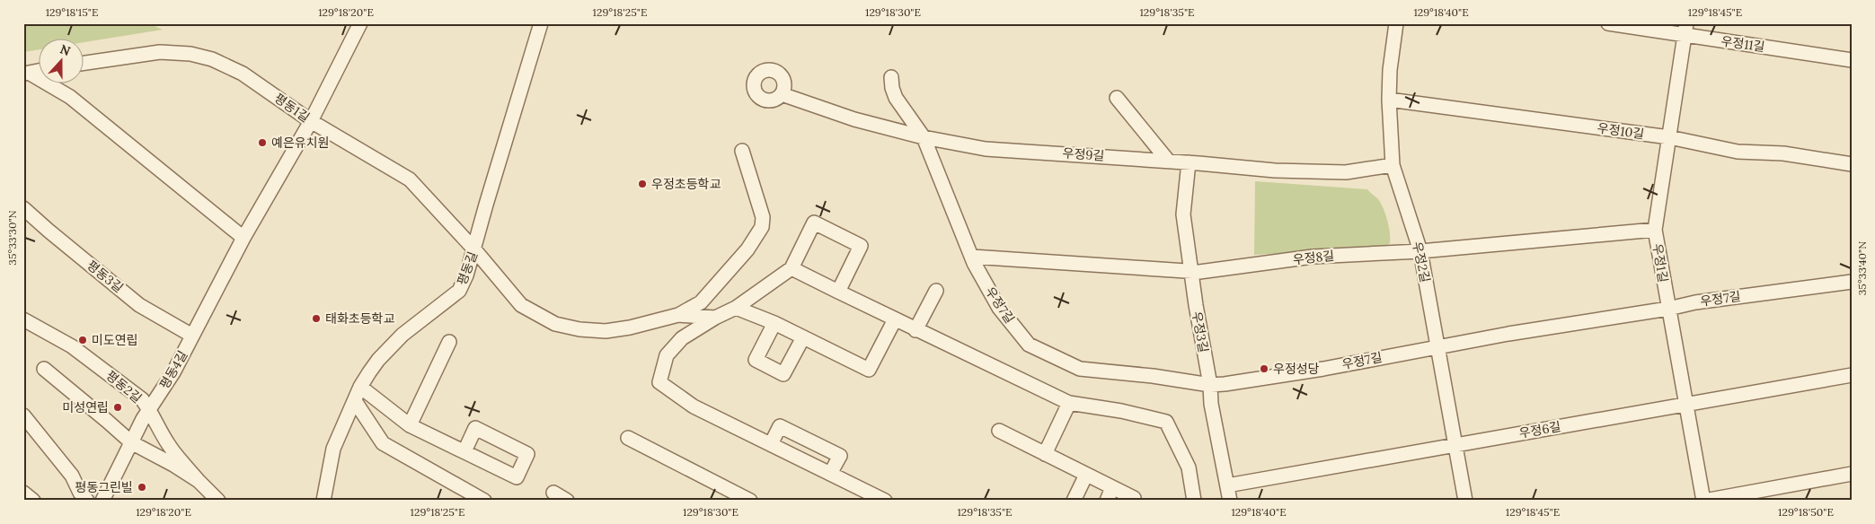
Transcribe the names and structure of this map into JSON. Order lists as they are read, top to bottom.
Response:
{
  "streets": {
    "street": [
      "우정11길",
      "평동1길",
      "우정10길",
      "우정9길",
      "우정8길",
      "우정2길",
      "우정1길",
      "평동길",
      "평동3길",
      "우정7길",
      "우정3길",
      "평동4길",
      "평동2길",
      "우정6길"
    ]
  },
  "crossings": [
    ["우정11길", "우정1길"],
    ["평동1길", "평동길"],
    ["평동1길", "평동4길"],
    ["우정10길", "우정2길"],
    ["우정10길", "우정1길"],
    ["우정9길", "우정2길"],
    ["우정9길", "우정7길"],
    ["우정9길", "우정3길"],
    ["우정8길", "우정2길"],
    ["우정8길", "우정1길"],
    ["우정8길", "우정7길"],
    ["우정8길", "우정3길"],
    ["우정2길", "우정7길"],
    ["우정2길", "우정6길"],
    ["우정1길", "우정7길"],
    ["우정1길", "우정6길"],
    ["평동3길", "평동4길"],
    ["우정7길", "우정3길"],
    ["우정3길", "우정6길"],
    ["평동4길", "평동2길"]
  ],
  "places": [
    "예은유치원",
    "우정초등학교",
    "태화초등학교",
    "미도연립",
    "우정성당",
    "미성연립",
    "평동그린빌"
  ],
  "north": "top",
  "coordinates": [
    "129°18'15\"E",
    "129°18'20\"E",
    "129°18'25\"E",
    "129°18'30\"E",
    "129°18'35\"E",
    "129°18'40\"E",
    "129°18'45\"E",
    "35°33'30\"N",
    "35°33'40\"N",
    "129°18'50\"E"
  ]
}
